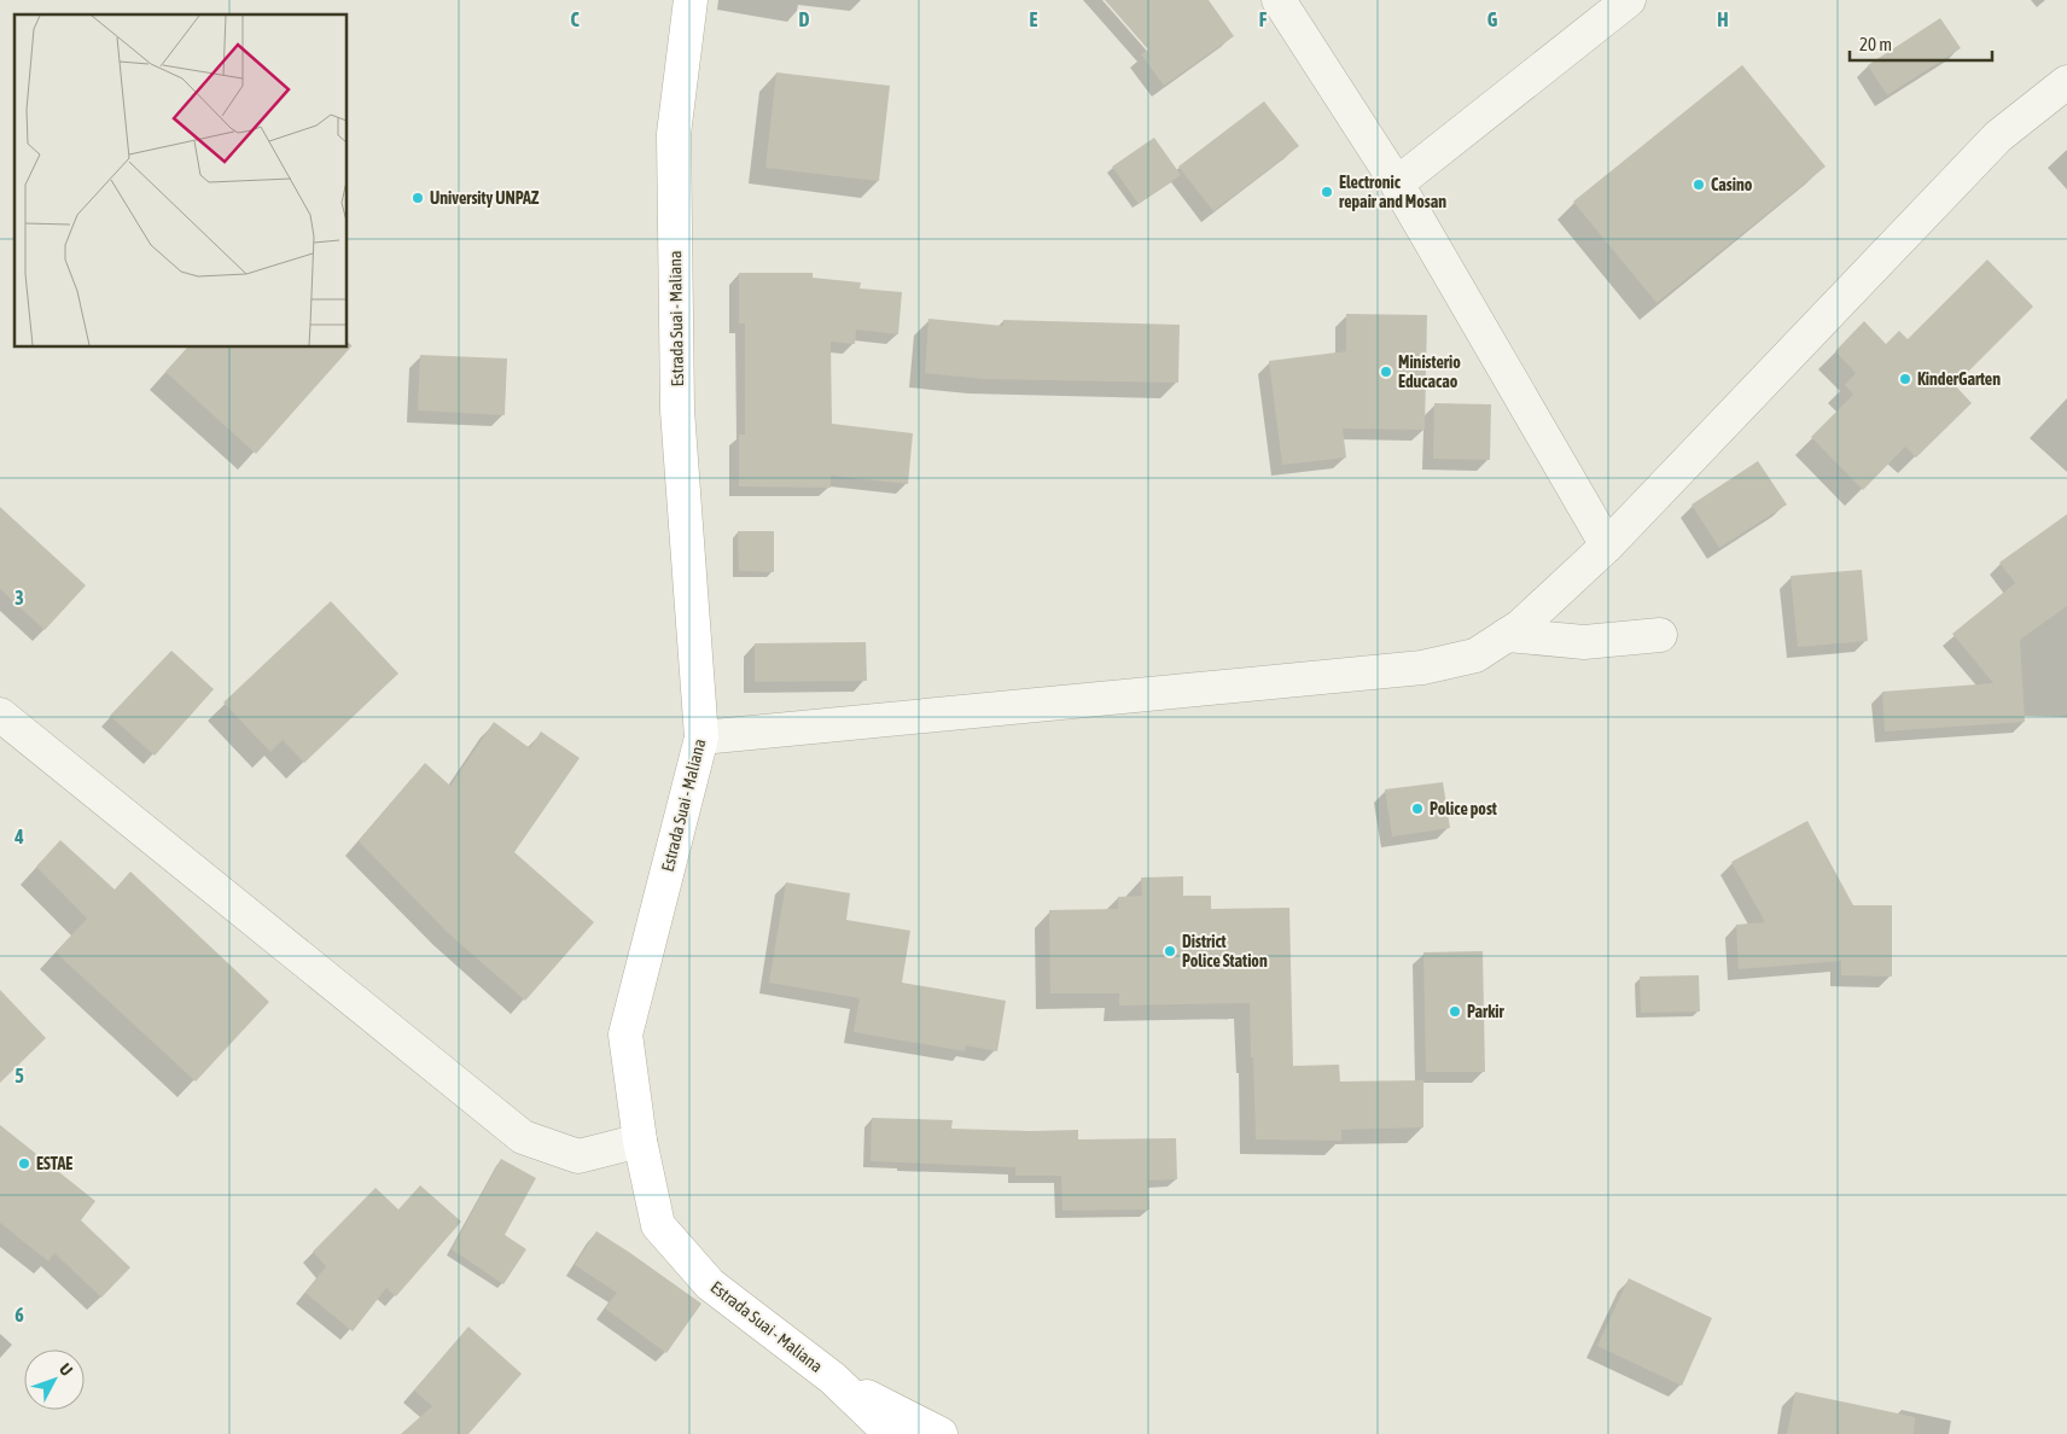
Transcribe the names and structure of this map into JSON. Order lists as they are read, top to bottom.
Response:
{
  "streets": {
    "main road": ["Estrada Suai - Maliana"]
  },
  "places": [
    "Casino",
    "Electronic repair and Mosan",
    "University UNPAZ",
    "Ministerio Educacao",
    "KinderGarten",
    "Police post",
    "District Police Station",
    "Parkir",
    "ESTAE"
  ],
  "scale_bar": "20 m",
  "north": "top right",
  "grid": {
    "columns": [
      "C",
      "D",
      "E",
      "F",
      "G",
      "H"
    ],
    "rows": [
      "3",
      "4",
      "5",
      "6"
    ]
  }
}
